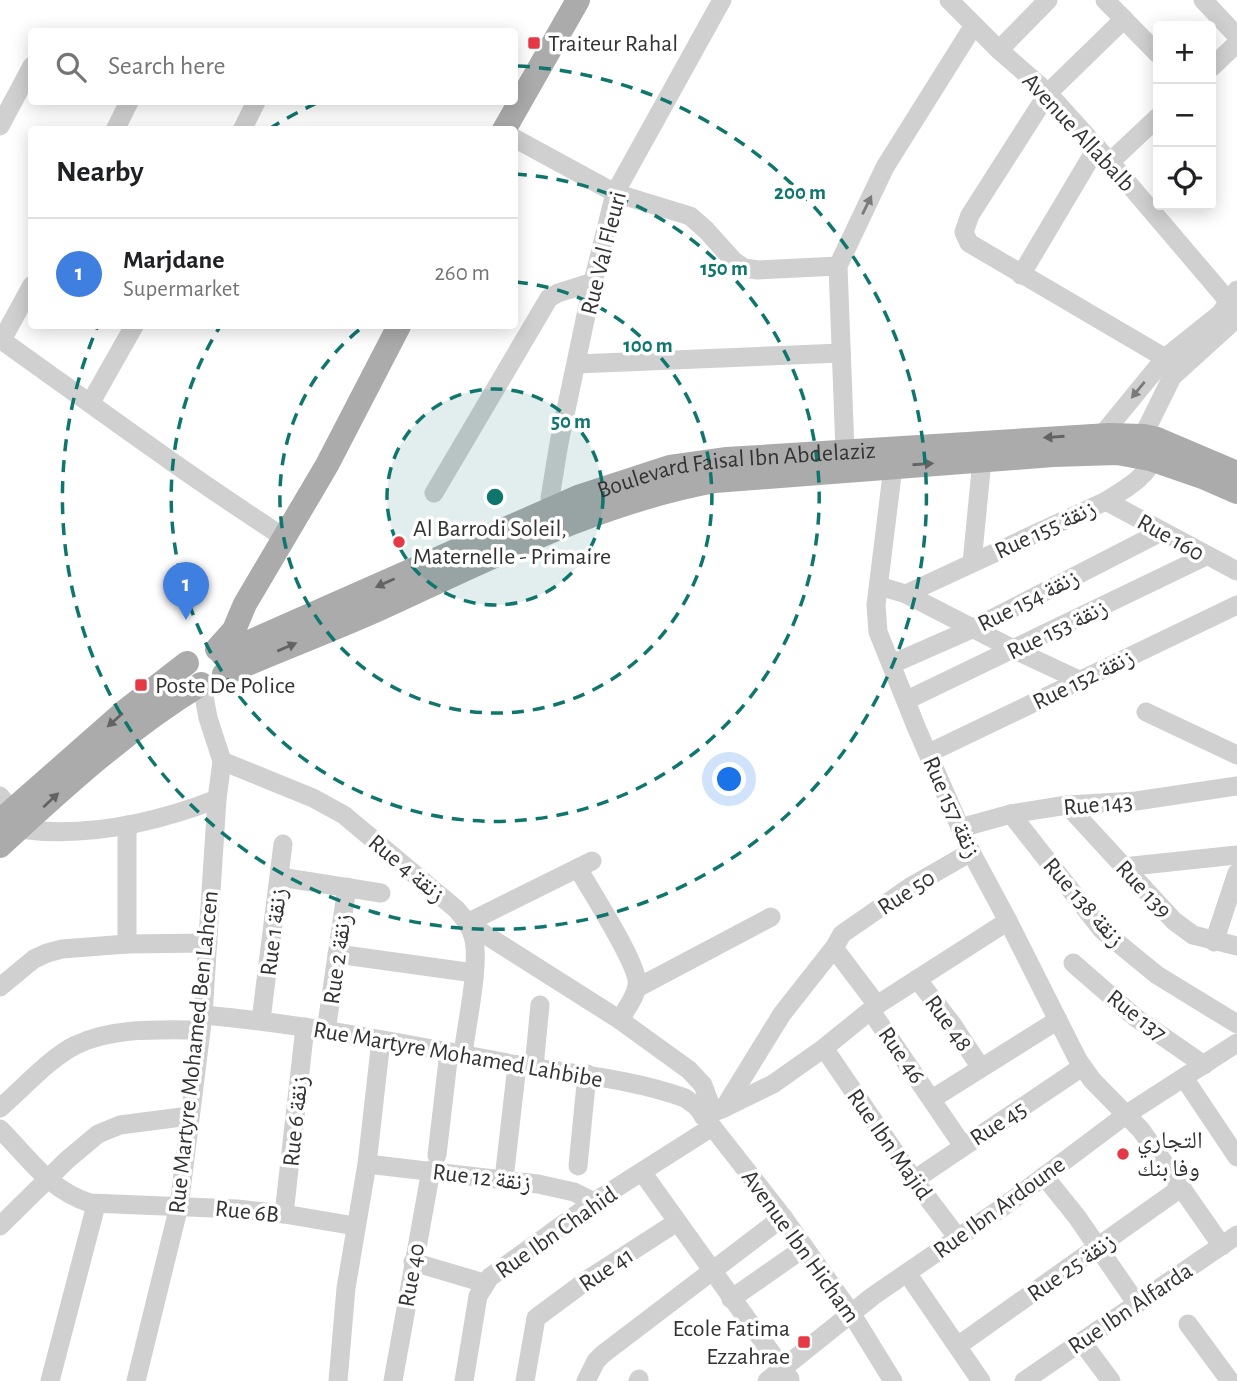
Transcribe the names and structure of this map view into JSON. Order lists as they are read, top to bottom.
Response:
{
  "streets": {
    "main road": ["Boulevard Faisal Ibn Abdelaziz"],
    "street": [
      "Avenue Allabalb",
      "Rue Val Fleuri",
      "Rue 155 زنقة",
      "Rue 160",
      "Rue 154 زنقة",
      "Rue 153 زنقة",
      "Rue 152 زنقة",
      "Rue 143",
      "Rue 157 زنقة",
      "Rue 4 زنقة",
      "Rue 139",
      "Rue 50",
      "Rue 138 زنقة",
      "Rue 1 زنقة",
      "Rue 2 زنقة",
      "Rue 137",
      "Rue 48",
      "Rue Martyre Mohamed Ben Lahcen",
      "Rue Martyre Mohamed Lahbibe",
      "Rue 46",
      "Rue 6 زنقة",
      "Rue 45",
      "Rue Ibn Majid",
      "Rue 12 زنقة",
      "Rue Ibn Ardoune",
      "Rue 6B",
      "Rue Ibn Chahid",
      "Avenue Ibn Hicham",
      "Rue 25 زنقة",
      "Rue 41",
      "Rue 40",
      "Rue Ibn Alfarda"
    ]
  },
  "crossings": [
    ["Avenue Allabalb", "Rue 155 زنقة"],
    ["Rue Val Fleuri", "Boulevard Faisal Ibn Abdelaziz"],
    ["Boulevard Faisal Ibn Abdelaziz", "Rue 155 زنقة"],
    ["Boulevard Faisal Ibn Abdelaziz", "Rue 157 زنقة"],
    ["Rue 155 زنقة", "Rue 160"],
    ["Rue 160", "Rue 154 زنقة"],
    ["Rue 160", "Rue 153 زنقة"],
    ["Rue 154 زنقة", "Rue 157 زنقة"],
    ["Rue 153 زنقة", "Rue 157 زنقة"],
    ["Rue 152 زنقة", "Rue 157 زنقة"],
    ["Rue 143", "Rue 157 زنقة"],
    ["Rue 143", "Rue 139"],
    ["Rue 143", "Rue 138 زنقة"],
    ["Rue 157 زنقة", "Rue 50"],
    ["Rue 157 زنقة", "Rue 45"],
    ["Rue 157 زنقة", "Rue Ibn Ardoune"],
    ["Rue 157 زنقة", "Rue Ibn Chahid"],
    ["Rue 157 زنقة", "Rue 25 زنقة"],
    ["Rue 157 زنقة", "Rue Ibn Alfarda"],
    ["Rue 4 زنقة", "Rue Martyre Mohamed Ben Lahcen"],
    ["Rue 4 زنقة", "Rue Martyre Mohamed Lahbibe"],
    ["Rue 4 زنقة", "Rue 40"],
    ["Rue 50", "Rue 46"],
    ["Rue 50", "Rue Ibn Chahid"],
    ["Rue 1 زنقة", "Rue Martyre Mohamed Lahbibe"],
    ["Rue 2 زنقة", "Rue Martyre Mohamed Lahbibe"],
    ["Rue 137", "Rue Ibn Ardoune"],
    ["Rue 48", "Rue Ibn Chahid"],
    ["Rue Martyre Mohamed Ben Lahcen", "Rue Martyre Mohamed Lahbibe"],
    ["Rue Martyre Mohamed Ben Lahcen", "Rue 6B"],
    ["Rue Martyre Mohamed Lahbibe", "Rue 6 زنقة"],
    ["Rue Martyre Mohamed Lahbibe", "Rue Ibn Chahid"],
    ["Rue Martyre Mohamed Lahbibe", "Avenue Ibn Hicham"],
    ["Rue Martyre Mohamed Lahbibe", "Rue 40"],
    ["Rue 46", "Rue 45"],
    ["Rue 46", "Rue Ibn Chahid"],
    ["Rue 6 زنقة", "Rue 6B"],
    ["Rue 45", "Rue Ibn Majid"],
    ["Rue Ibn Majid", "Rue Ibn Ardoune"],
    ["Rue Ibn Majid", "Rue Ibn Chahid"],
    ["Rue 12 زنقة", "Rue Ibn Chahid"],
    ["Rue 12 زنقة", "Rue 40"],
    ["Rue Ibn Ardoune", "Avenue Ibn Hicham"],
    ["Rue Ibn Chahid", "Avenue Ibn Hicham"]
  ],
  "places": {
    "transit": ["Traiteur Rahal", "Poste De Police", "Ecole Fatima Ezzahrae"],
    "other": ["Al Barrodi Soleil, Maternelle - Primaire", "التجاري وفا بنك"]
  },
  "page": {
    "map_buttons": ["+", "−"],
    "search": "Search here",
    "heading": "Nearby",
    "list": [
      {
        "mark": "1",
        "name": "Marjdane",
        "note": "Supermarket",
        "value": "260 m"
      }
    ],
    "pins": "1"
  },
  "rings": [
    "200 m",
    "150 m",
    "100 m",
    "50 m"
  ]
}
